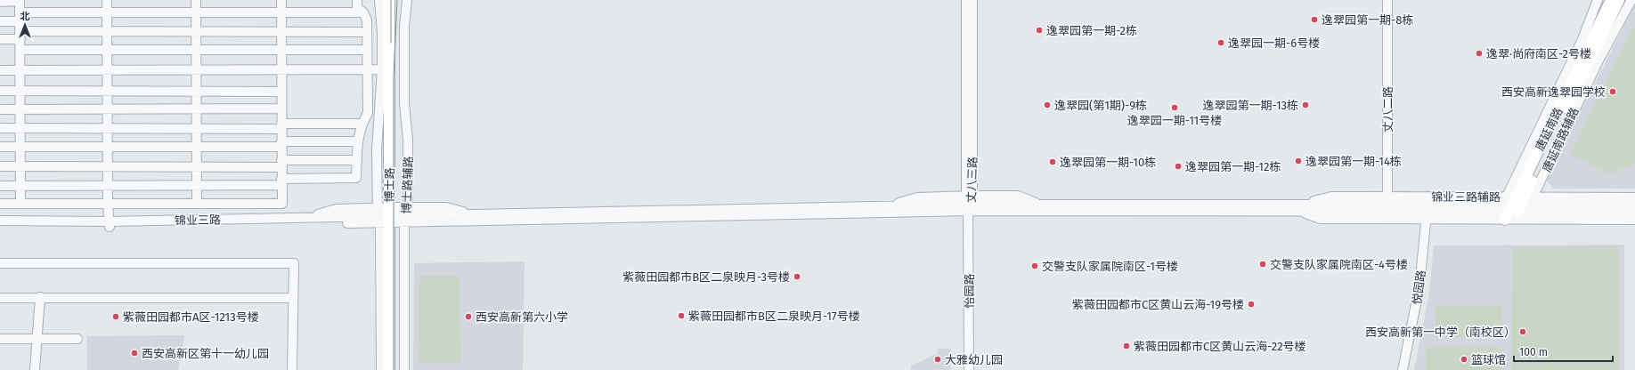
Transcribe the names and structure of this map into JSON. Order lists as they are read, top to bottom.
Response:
{
  "streets": {
    "main road": ["唐延南路", "博士路"],
    "street": [
      "丈八二路",
      "唐延南路辅路",
      "丈八三路",
      "博士路辅路",
      "锦业三路辅路",
      "锦业三路",
      "悦园路",
      "怡园路"
    ]
  },
  "crossings": [
    ["丈八二路", "锦业三路辅路"],
    ["唐延南路", "唐延南路辅路"],
    ["唐延南路", "锦业三路辅路"],
    ["唐延南路辅路", "锦业三路辅路"],
    ["丈八三路", "怡园路"],
    ["博士路", "博士路辅路"],
    ["博士路", "锦业三路"],
    ["博士路辅路", "锦业三路"],
    ["锦业三路辅路", "悦园路"]
  ],
  "places": [
    "逸翠园第一期-8栋",
    "逸翠园第一期-2栋",
    "逸翠园一期-6号楼",
    "逸翠·尚府南区-2号楼",
    "西安高新逸翠园学校",
    "逸翠园(第1期)-9栋",
    "逸翠园第一期-13栋",
    "逸翠园一期-11号楼",
    "逸翠园第一期-14栋",
    "逸翠园第一期-10栋",
    "逸翠园第一期-12栋",
    "交警支队家属院南区-4号楼",
    "交警支队家属院南区-1号楼",
    "紫薇田园都市B区二泉映月-3号楼",
    "紫薇田园都市C区黄山云海-19号楼",
    "紫薇田园都市B区二泉映月-17号楼",
    "紫薇田园都市A区-1213号楼",
    "西安高新第六小学",
    "西安高新第一中学（南校区）",
    "紫薇田园都市C区黄山云海-22号楼",
    "西安高新区第十一幼儿园",
    "大雅幼儿园",
    "篮球馆"
  ],
  "scale_bar": "100 m",
  "north": "top"
}
